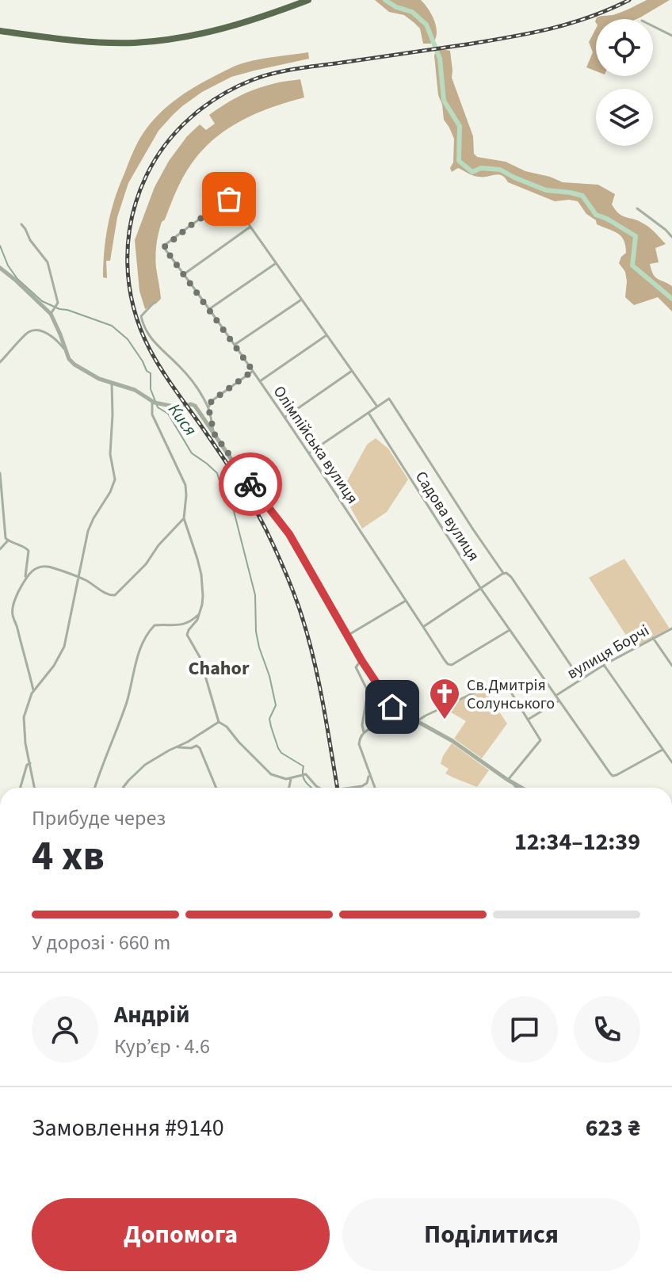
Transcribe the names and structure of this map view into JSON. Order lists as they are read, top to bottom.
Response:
{
  "streets": {
    "street": ["Олімпійська вулиця", "Садова вулиця", "вулиця Борчі"]
  },
  "crossings": [
    ["Олімпійська вулиця", "Садова вулиця"],
    ["Садова вулиця", "вулиця Борчі"]
  ],
  "districts": ["Chahor"],
  "water": ["Кися"],
  "places": {
    "church": ["Св.Дмитрія Солунського"]
  },
  "page": {
    "heading": ["4 хв", "Прибуде через", "12:34–12:39"],
    "panel": [
      "Андрій",
      "Кур’єр · 4.6",
      "Замовлення #9140",
      "623 ₴"
    ],
    "bar": "У дорозі · 660 m",
    "buttons": ["Допомога", "Поділитися"]
  }
}
